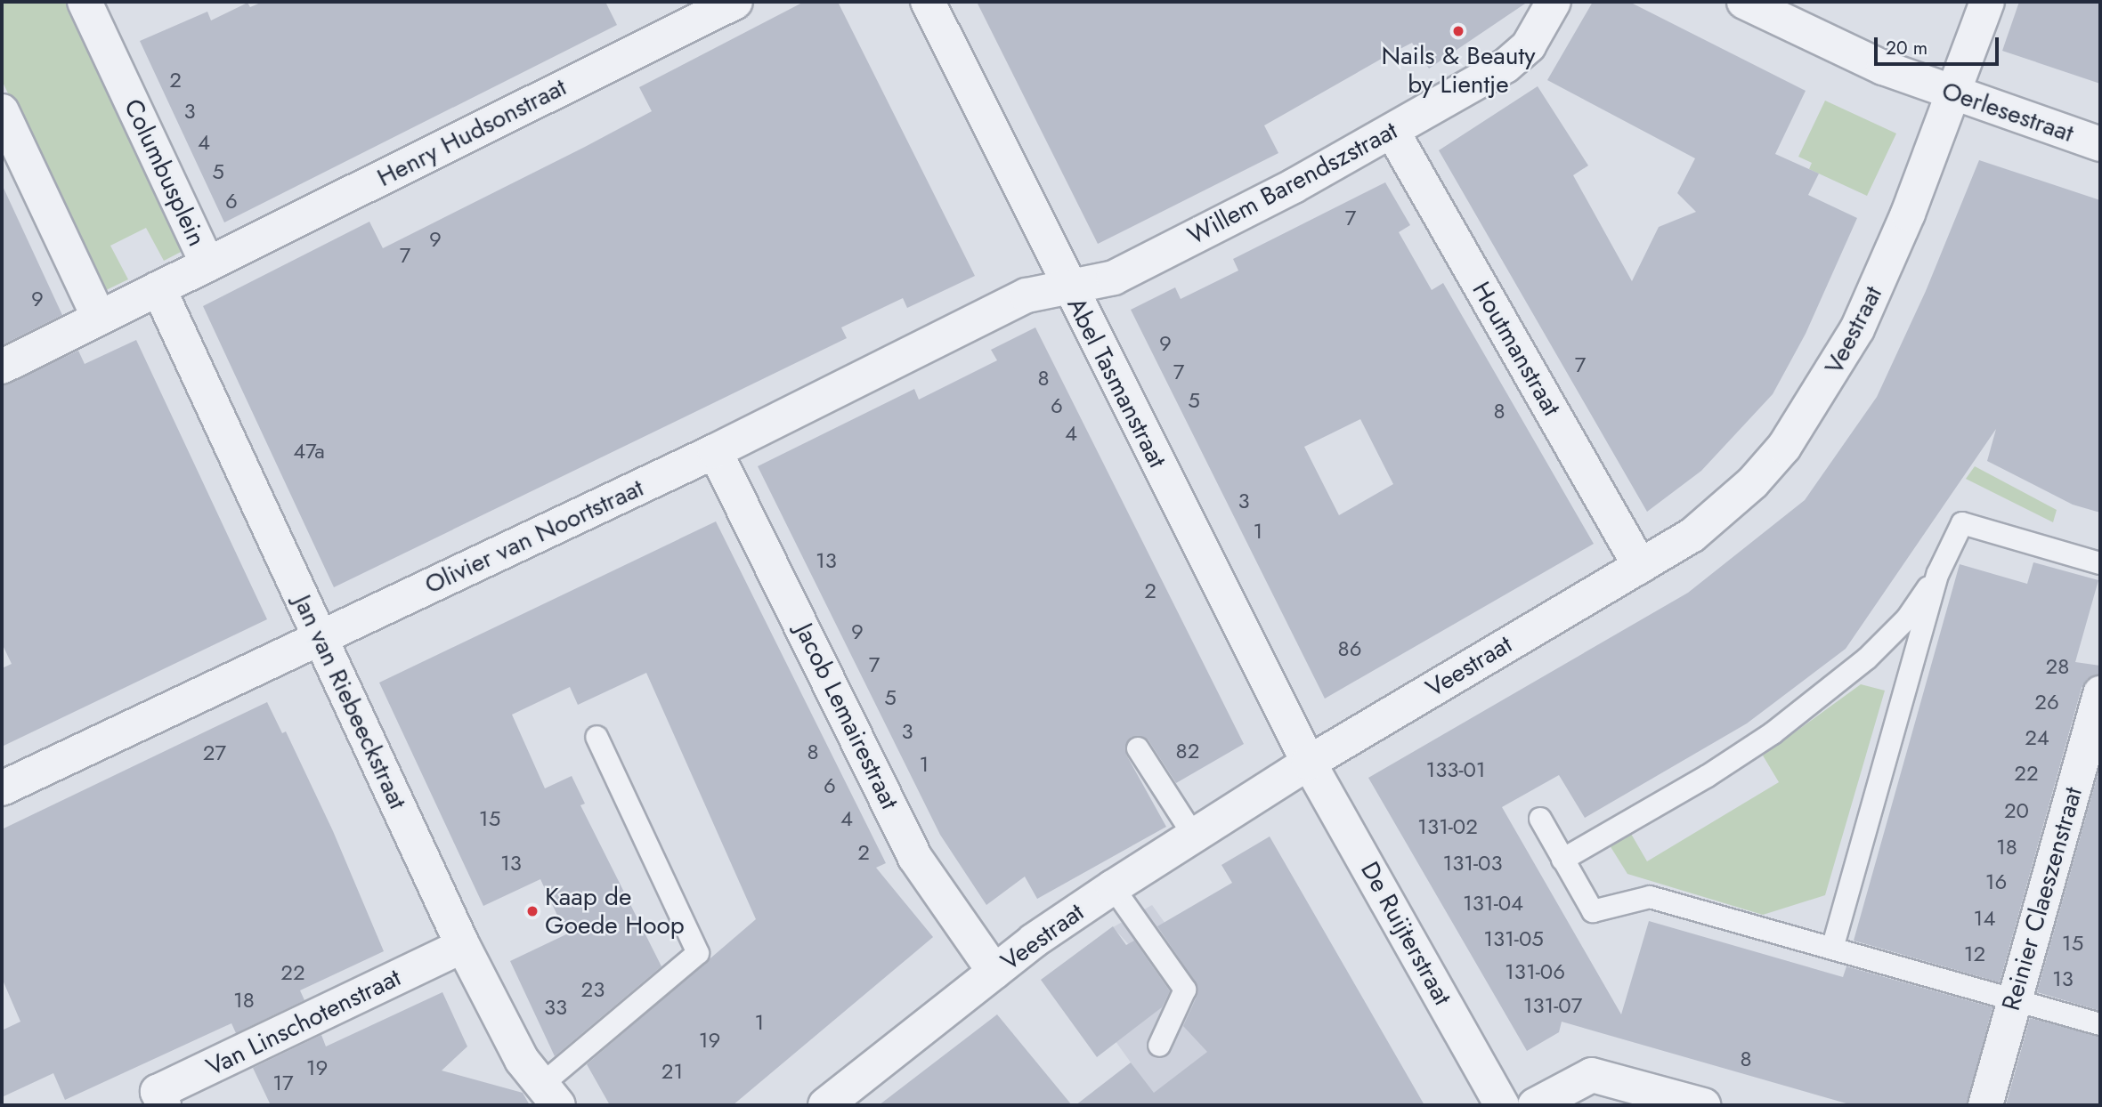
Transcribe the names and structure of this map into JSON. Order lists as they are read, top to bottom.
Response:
{
  "streets": {
    "street": [
      "Oerlesestraat",
      "Henry Hudsonstraat",
      "Columbusplein",
      "Willem Barendszstraat",
      "Veestraat",
      "Houtmanstraat",
      "Abel Tasmanstraat",
      "Olivier van Noortstraat",
      "Jan van Riebeeckstraat",
      "Jacob Lemairestraat",
      "Reinier Claeszenstraat",
      "De Ruijterstraat",
      "Van Linschotenstraat"
    ]
  },
  "crossings": [
    ["Oerlesestraat", "Veestraat"],
    ["Henry Hudsonstraat", "Columbusplein"],
    ["Columbusplein", "Jan van Riebeeckstraat"],
    ["Willem Barendszstraat", "Houtmanstraat"],
    ["Willem Barendszstraat", "Abel Tasmanstraat"],
    ["Willem Barendszstraat", "Olivier van Noortstraat"],
    ["Veestraat", "Houtmanstraat"],
    ["Veestraat", "Abel Tasmanstraat"],
    ["Veestraat", "Jacob Lemairestraat"],
    ["Veestraat", "De Ruijterstraat"],
    ["Abel Tasmanstraat", "Olivier van Noortstraat"],
    ["Abel Tasmanstraat", "De Ruijterstraat"],
    ["Olivier van Noortstraat", "Jan van Riebeeckstraat"],
    ["Olivier van Noortstraat", "Jacob Lemairestraat"],
    ["Jan van Riebeeckstraat", "Van Linschotenstraat"]
  ],
  "places": ["Nails & Beauty by Lientje", "Kaap de Goede Hoop"],
  "house_numbers": [
    "2",
    "3",
    "4",
    "5",
    "6",
    "7",
    "9",
    "7",
    "9",
    "9",
    "7",
    "7",
    "8",
    "5",
    "6",
    "8",
    "4",
    "47a",
    "3",
    "1",
    "13",
    "2",
    "9",
    "86",
    "7",
    "28",
    "5",
    "26",
    "3",
    "24",
    "82",
    "8",
    "27",
    "1",
    "133-01",
    "22",
    "6",
    "20",
    "15",
    "4",
    "131-02",
    "18",
    "2",
    "13",
    "131-03",
    "16",
    "131-04",
    "14",
    "131-05",
    "15",
    "12",
    "131-06",
    "22",
    "13",
    "23",
    "18",
    "131-07",
    "33",
    "1",
    "19",
    "8",
    "19",
    "21",
    "17"
  ],
  "scale_bar": "20 m"
}
